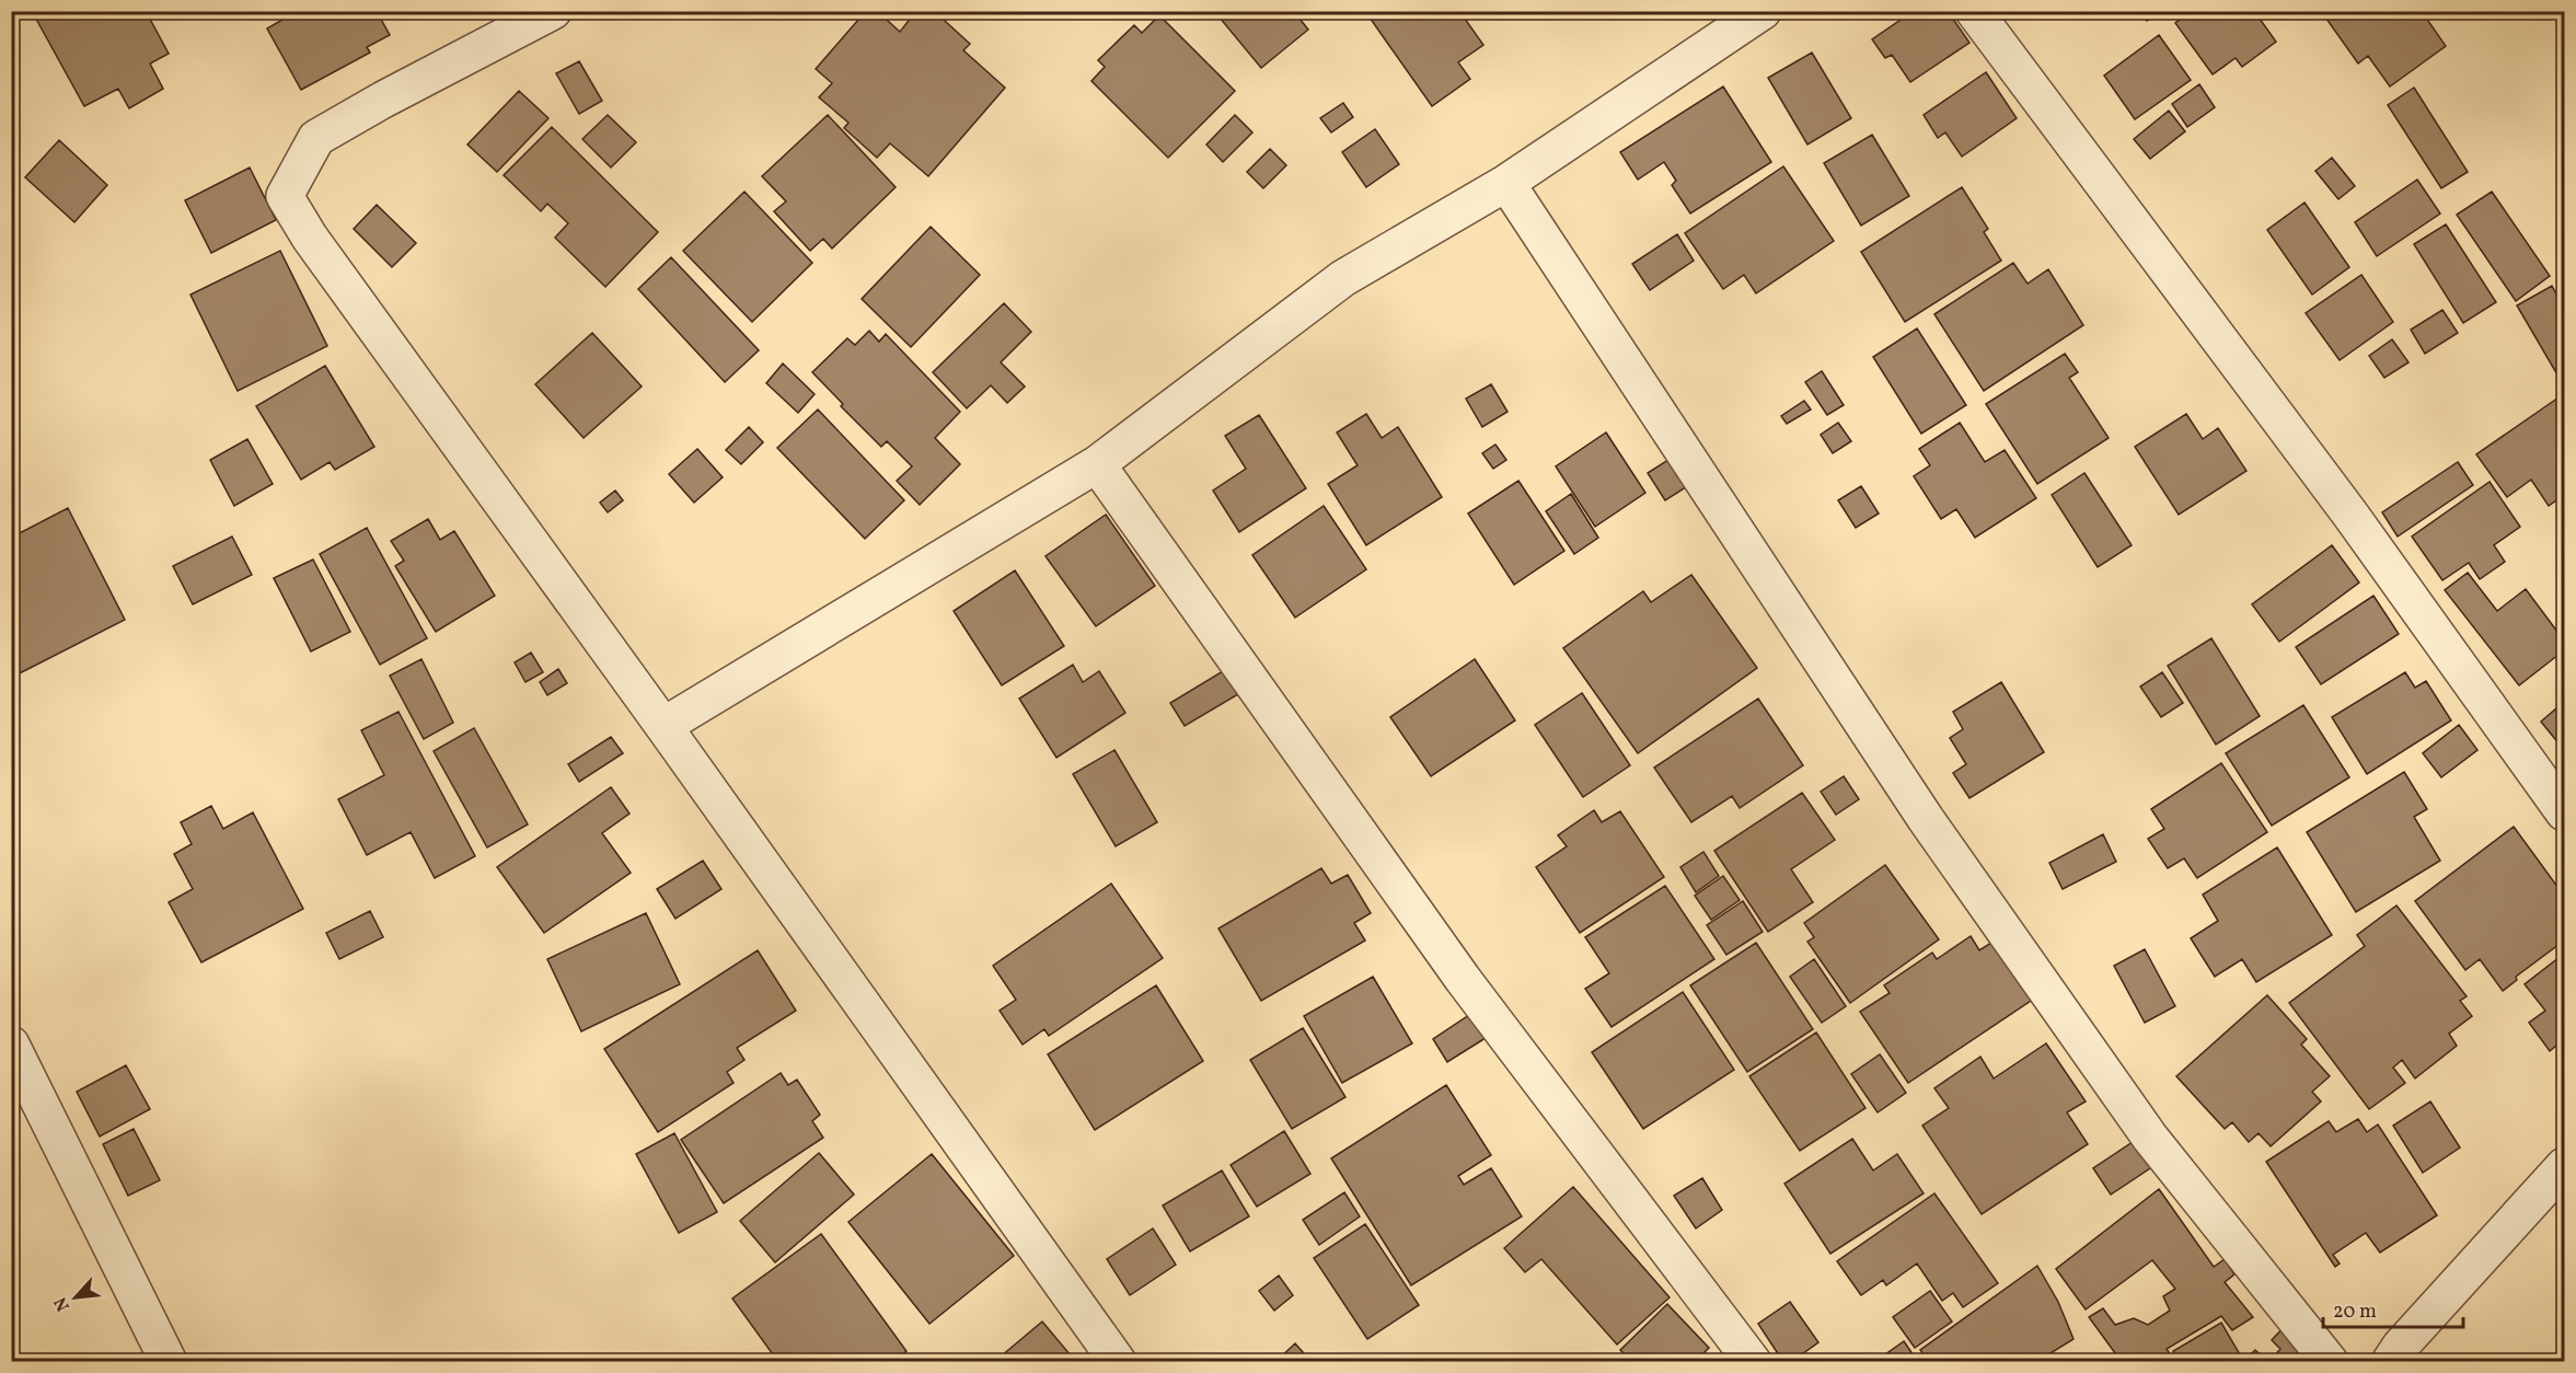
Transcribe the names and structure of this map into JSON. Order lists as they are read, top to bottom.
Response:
{
  "scale_bar": "20 m",
  "north": "bottom left"
}
